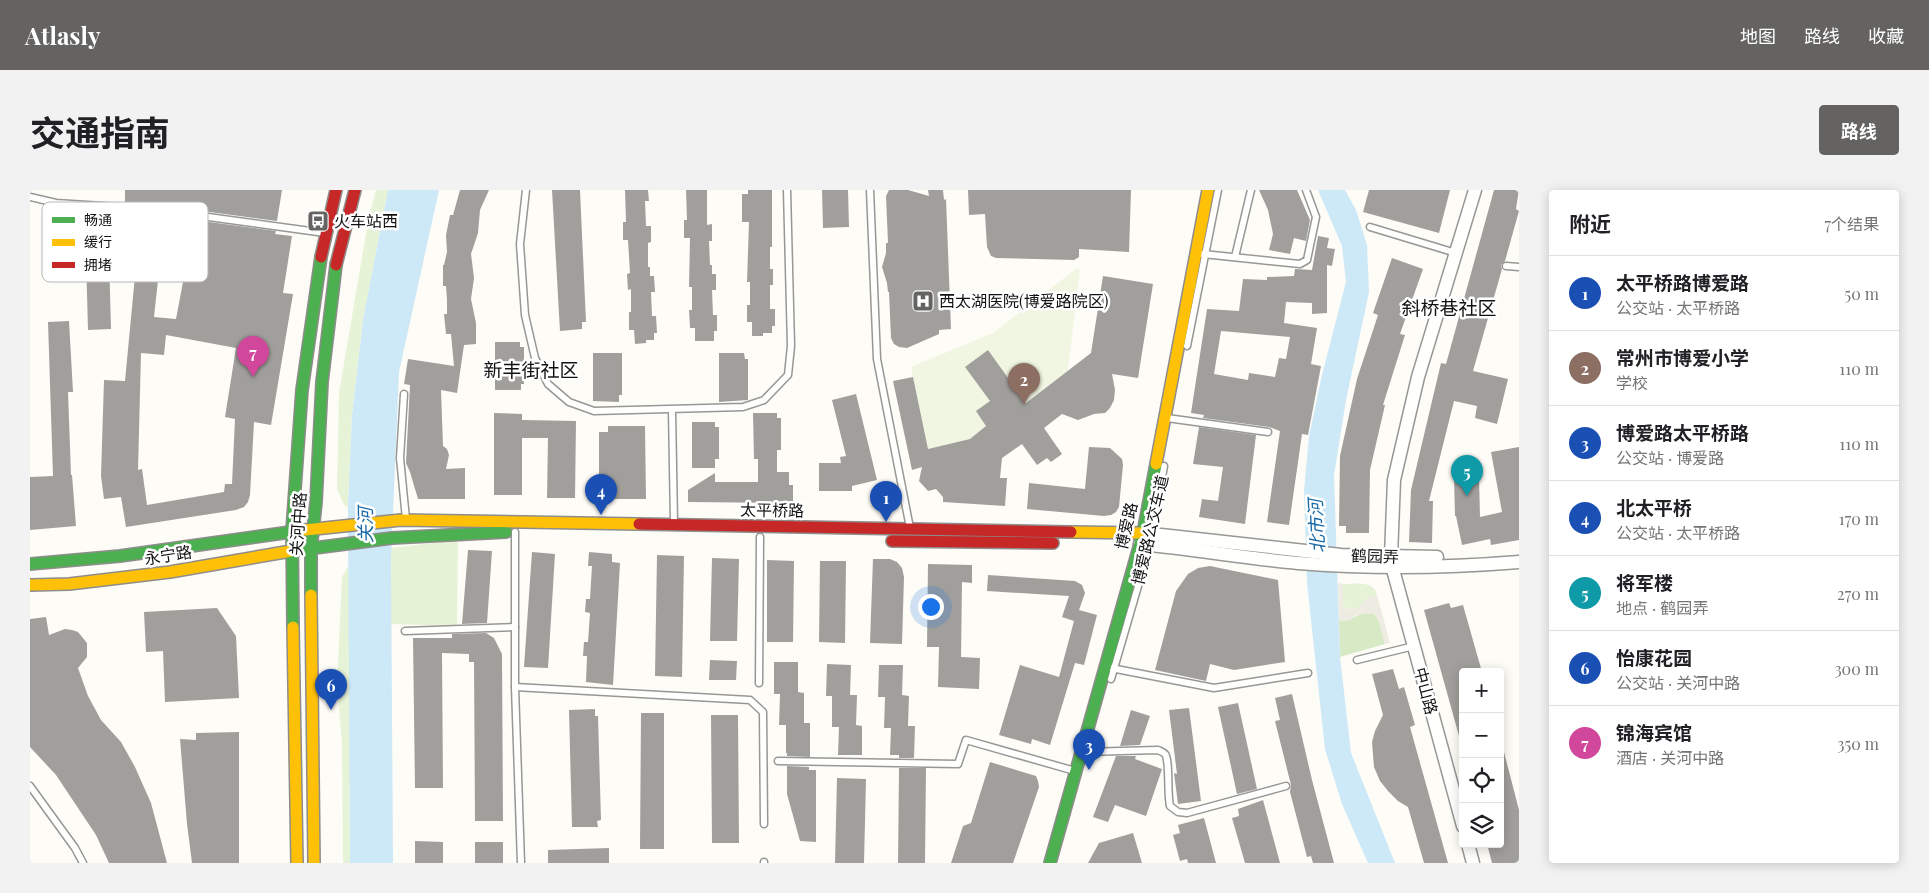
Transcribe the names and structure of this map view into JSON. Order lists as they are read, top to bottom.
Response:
{
  "streets": {
    "main road": [
      "太平桥路",
      "关河中路",
      "博爱路",
      "永宁路"
    ],
    "street": ["鹤园弄", "中山路"],
    "lane": ["博爱路公交车道"]
  },
  "crossings": [
    ["太平桥路", "关河中路"],
    ["太平桥路", "博爱路"],
    ["太平桥路", "博爱路公交车道"],
    ["太平桥路", "鹤园弄"],
    ["关河中路", "永宁路"],
    ["博爱路", "博爱路公交车道"],
    ["博爱路", "鹤园弄"],
    ["博爱路公交车道", "鹤园弄"],
    ["鹤园弄", "中山路"]
  ],
  "districts": ["斜桥巷社区", "新丰街社区"],
  "water": ["关河", "北市河"],
  "places": {
    "bus stop": ["火车站西"],
    "hospital": ["西太湖医院(博爱路院区)"]
  },
  "legend": ["畅通", "缓行", "拥堵"],
  "page": {
    "header": "Atlasly",
    "nav": ["地图", "路线", "收藏"],
    "title": "交通指南",
    "buttons": "路线",
    "heading": ["附近", "7个结果"],
    "list": [
      {
        "mark": "1",
        "name": "太平桥路博爱路",
        "note": "公交站 · 太平桥路",
        "value": "50 m"
      },
      {
        "mark": "2",
        "name": "常州市博爱小学",
        "note": "学校",
        "value": "110 m"
      },
      {
        "mark": "3",
        "name": "博爱路太平桥路",
        "note": "公交站 · 博爱路",
        "value": "110 m"
      },
      {
        "mark": "4",
        "name": "北太平桥",
        "note": "公交站 · 太平桥路",
        "value": "170 m"
      },
      {
        "mark": "5",
        "name": "将军楼",
        "note": "地点 · 鹤园弄",
        "value": "270 m"
      },
      {
        "mark": "6",
        "name": "怡康花园",
        "note": "公交站 · 关河中路",
        "value": "300 m"
      },
      {
        "mark": "7",
        "name": "锦海宾馆",
        "note": "酒店 · 关河中路",
        "value": "350 m"
      }
    ],
    "pins": [
      "7",
      "2",
      "5",
      "4",
      "1",
      "6",
      "3"
    ],
    "map_buttons": ["+", "−"]
  }
}
